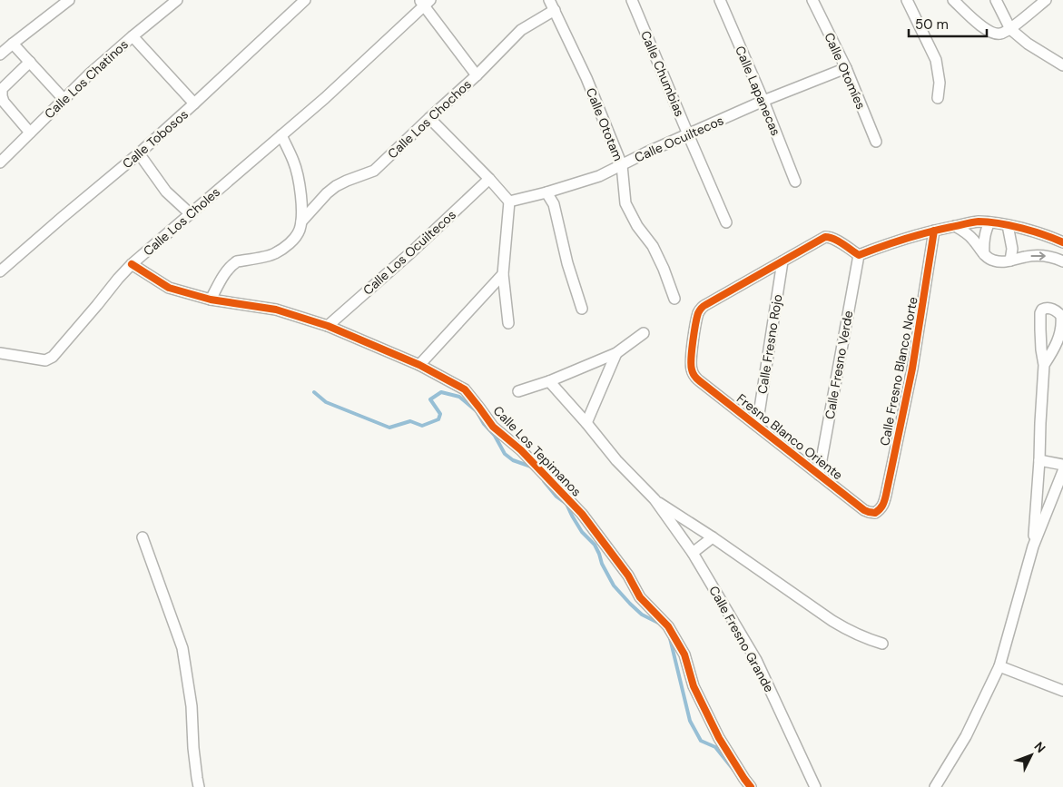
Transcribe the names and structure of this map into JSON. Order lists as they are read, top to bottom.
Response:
{
  "streets": {
    "street": [
      "Calle Otomíes",
      "Calle Chumbias",
      "Calle Los Chatinos",
      "Calle Lapanecas",
      "Calle Los Chochos",
      "Calle Ototam",
      "Calle Tobosos",
      "Calle Ocuiltecos",
      "Calle Los Choles",
      "Calle Los Ocuiltecos",
      "Calle Fresno Rojo",
      "Calle Fresno Verde",
      "Calle Fresno Blanco Norte",
      "Fresno Blanco Oriente",
      "Calle Los Tepimanos",
      "Calle Fresno Grande"
    ]
  },
  "crossings": [
    ["Calle Otomíes", "Calle Ocuiltecos"],
    ["Calle Chumbias", "Calle Ocuiltecos"],
    ["Calle Lapanecas", "Calle Ocuiltecos"],
    ["Calle Los Chochos", "Calle Ototam"],
    ["Calle Ototam", "Calle Ocuiltecos"],
    ["Calle Los Choles", "Calle Los Tepimanos"],
    ["Calle Los Ocuiltecos", "Calle Los Tepimanos"],
    ["Calle Fresno Rojo", "Fresno Blanco Oriente"],
    ["Calle Fresno Verde", "Fresno Blanco Oriente"],
    ["Calle Fresno Blanco Norte", "Fresno Blanco Oriente"]
  ],
  "scale_bar": "50 m",
  "north": "top right"
}
